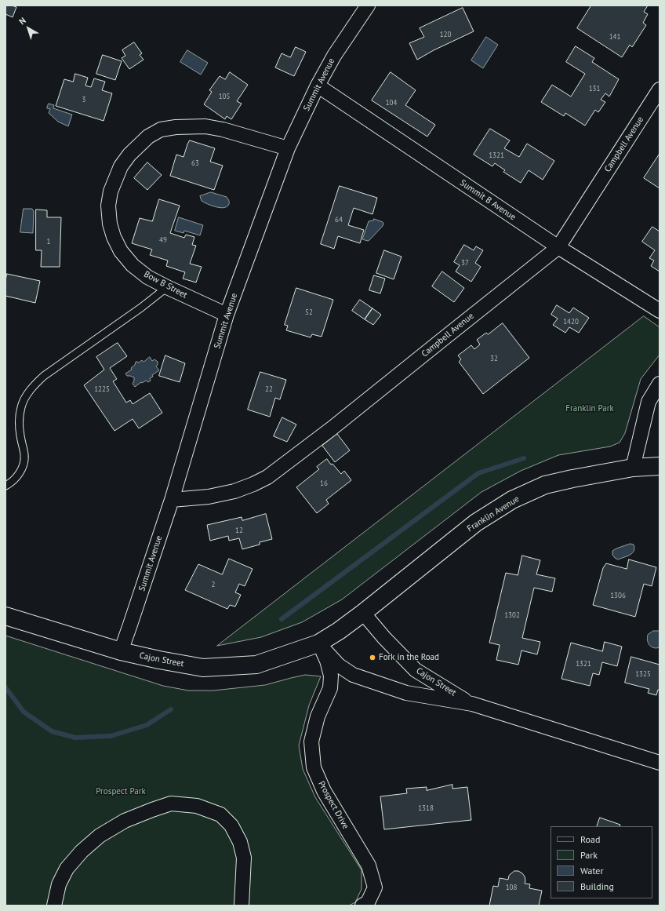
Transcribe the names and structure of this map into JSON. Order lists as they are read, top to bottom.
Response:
{
  "streets": {
    "street": [
      "Summit Avenue",
      "Campbell Avenue",
      "Summit B Avenue",
      "Bow B Street",
      "Franklin Avenue",
      "Cajon Street",
      "Prospect Drive"
    ]
  },
  "crossings": [
    ["Summit Avenue", "Campbell Avenue"],
    ["Summit Avenue", "Summit B Avenue"],
    ["Summit Avenue", "Bow B Street"],
    ["Summit Avenue", "Cajon Street"],
    ["Campbell Avenue", "Summit B Avenue"],
    ["Franklin Avenue", "Cajon Street"],
    ["Cajon Street", "Prospect Drive"]
  ],
  "parks": ["Franklin Park", "Prospect Park"],
  "places": ["Fork in the Road"],
  "house_numbers": [
    "120",
    "141",
    "131",
    "105",
    "3",
    "104",
    "1321",
    "63",
    "64",
    "49",
    "1",
    "37",
    "52",
    "1420",
    "32",
    "1225",
    "22",
    "16",
    "12",
    "2",
    "1306",
    "1302",
    "1321",
    "1325",
    "1318",
    "108"
  ],
  "legend": [
    "Road",
    "Park",
    "Water",
    "Building"
  ],
  "north": "top left"
}
